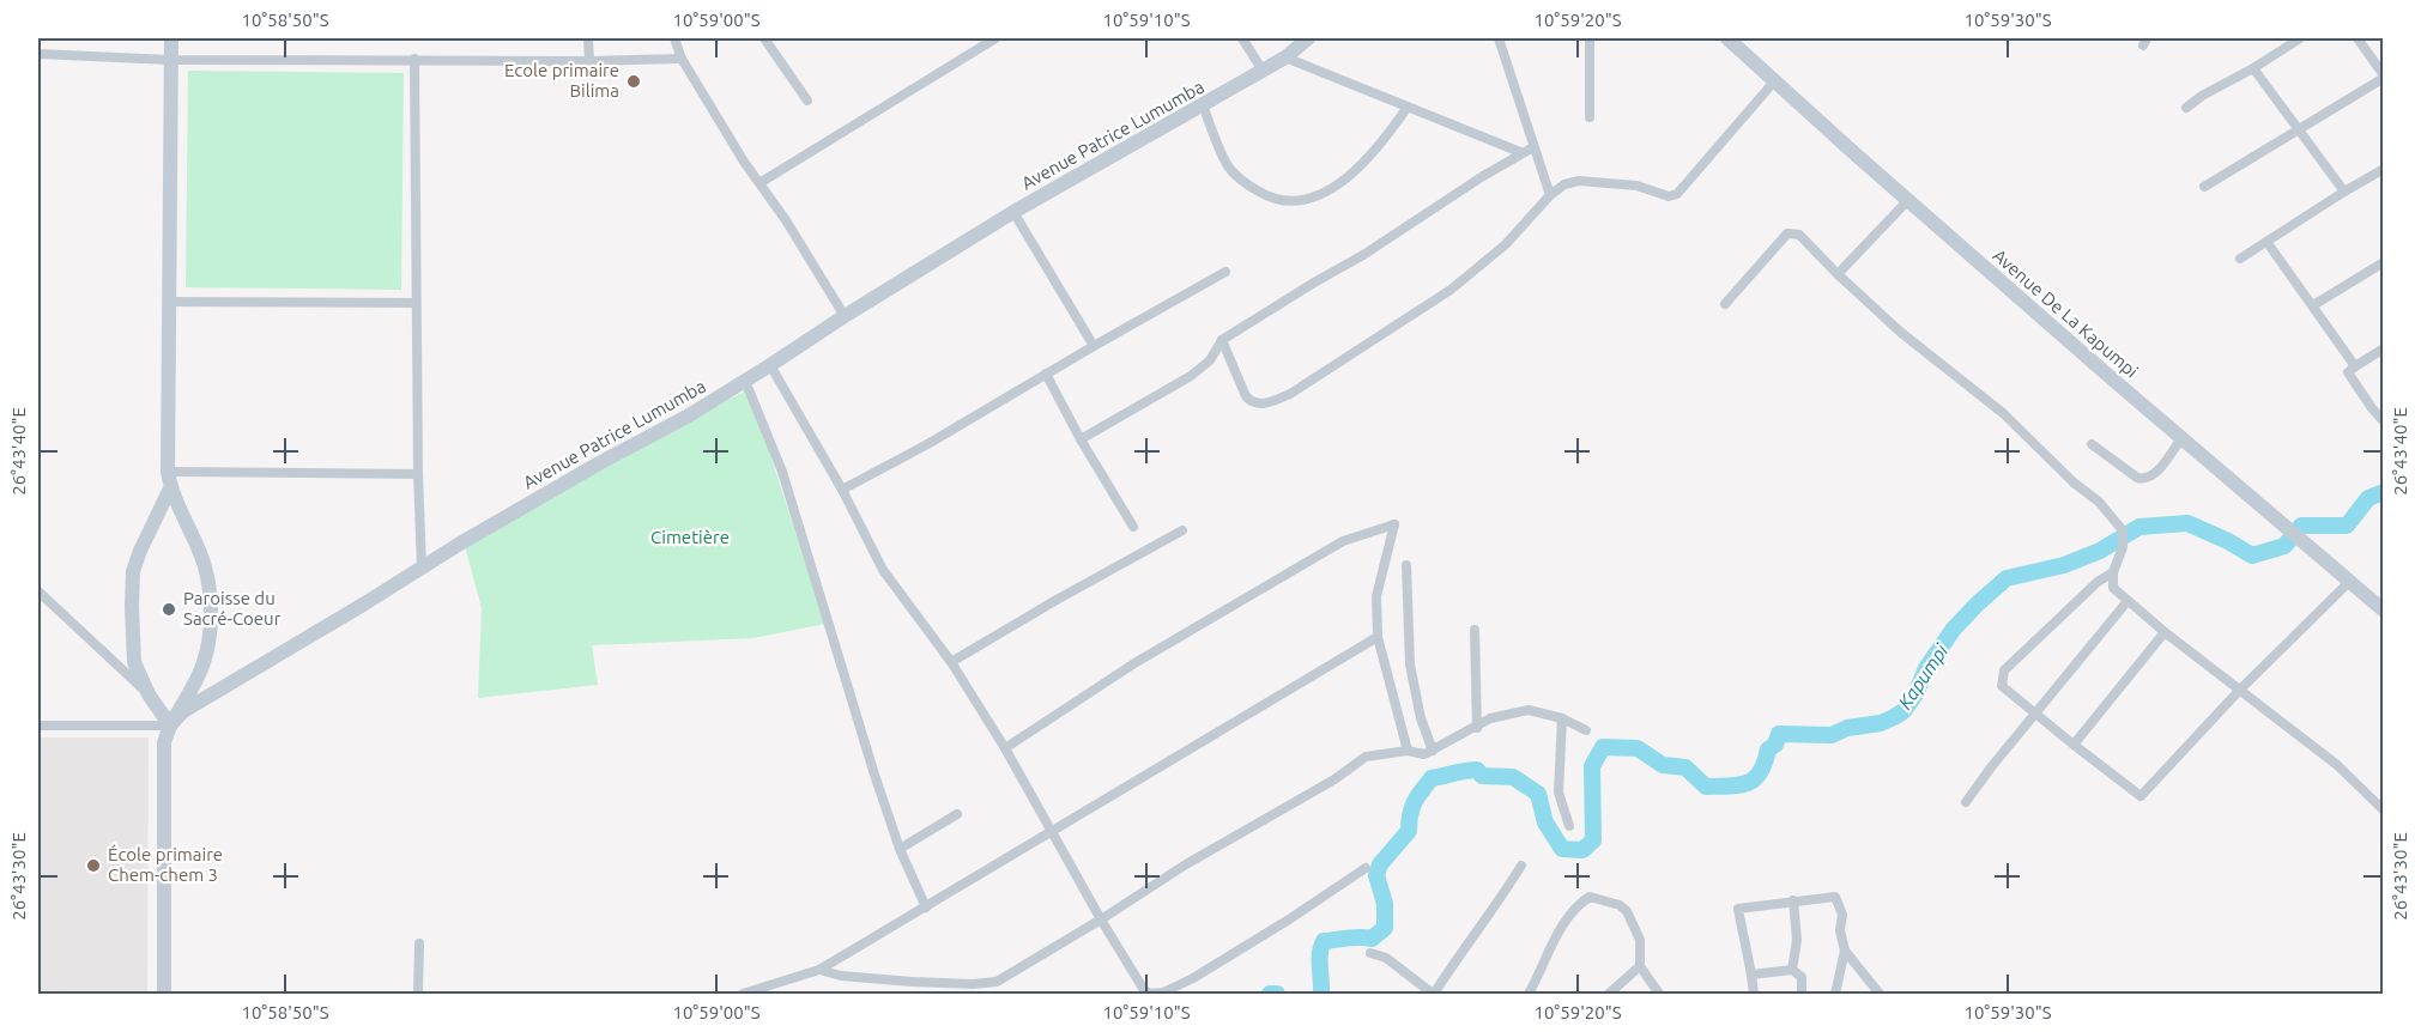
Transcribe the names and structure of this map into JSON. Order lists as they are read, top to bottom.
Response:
{
  "streets": {
    "street": ["Avenue Patrice Lumumba", "Avenue De La Kapumpi"]
  },
  "water": ["Kapumpi"],
  "parks": ["Cimetière"],
  "places": ["Ecole primaire Bilima", "Paroisse du Sacré-Coeur", "École primaire Chem-chem 3"],
  "coordinates": [
    "10°58'50\"S",
    "10°59'00\"S",
    "10°59'10\"S",
    "10°59'20\"S",
    "10°59'30\"S",
    "26°43'40\"E",
    "26°43'30\"E"
  ]
}
